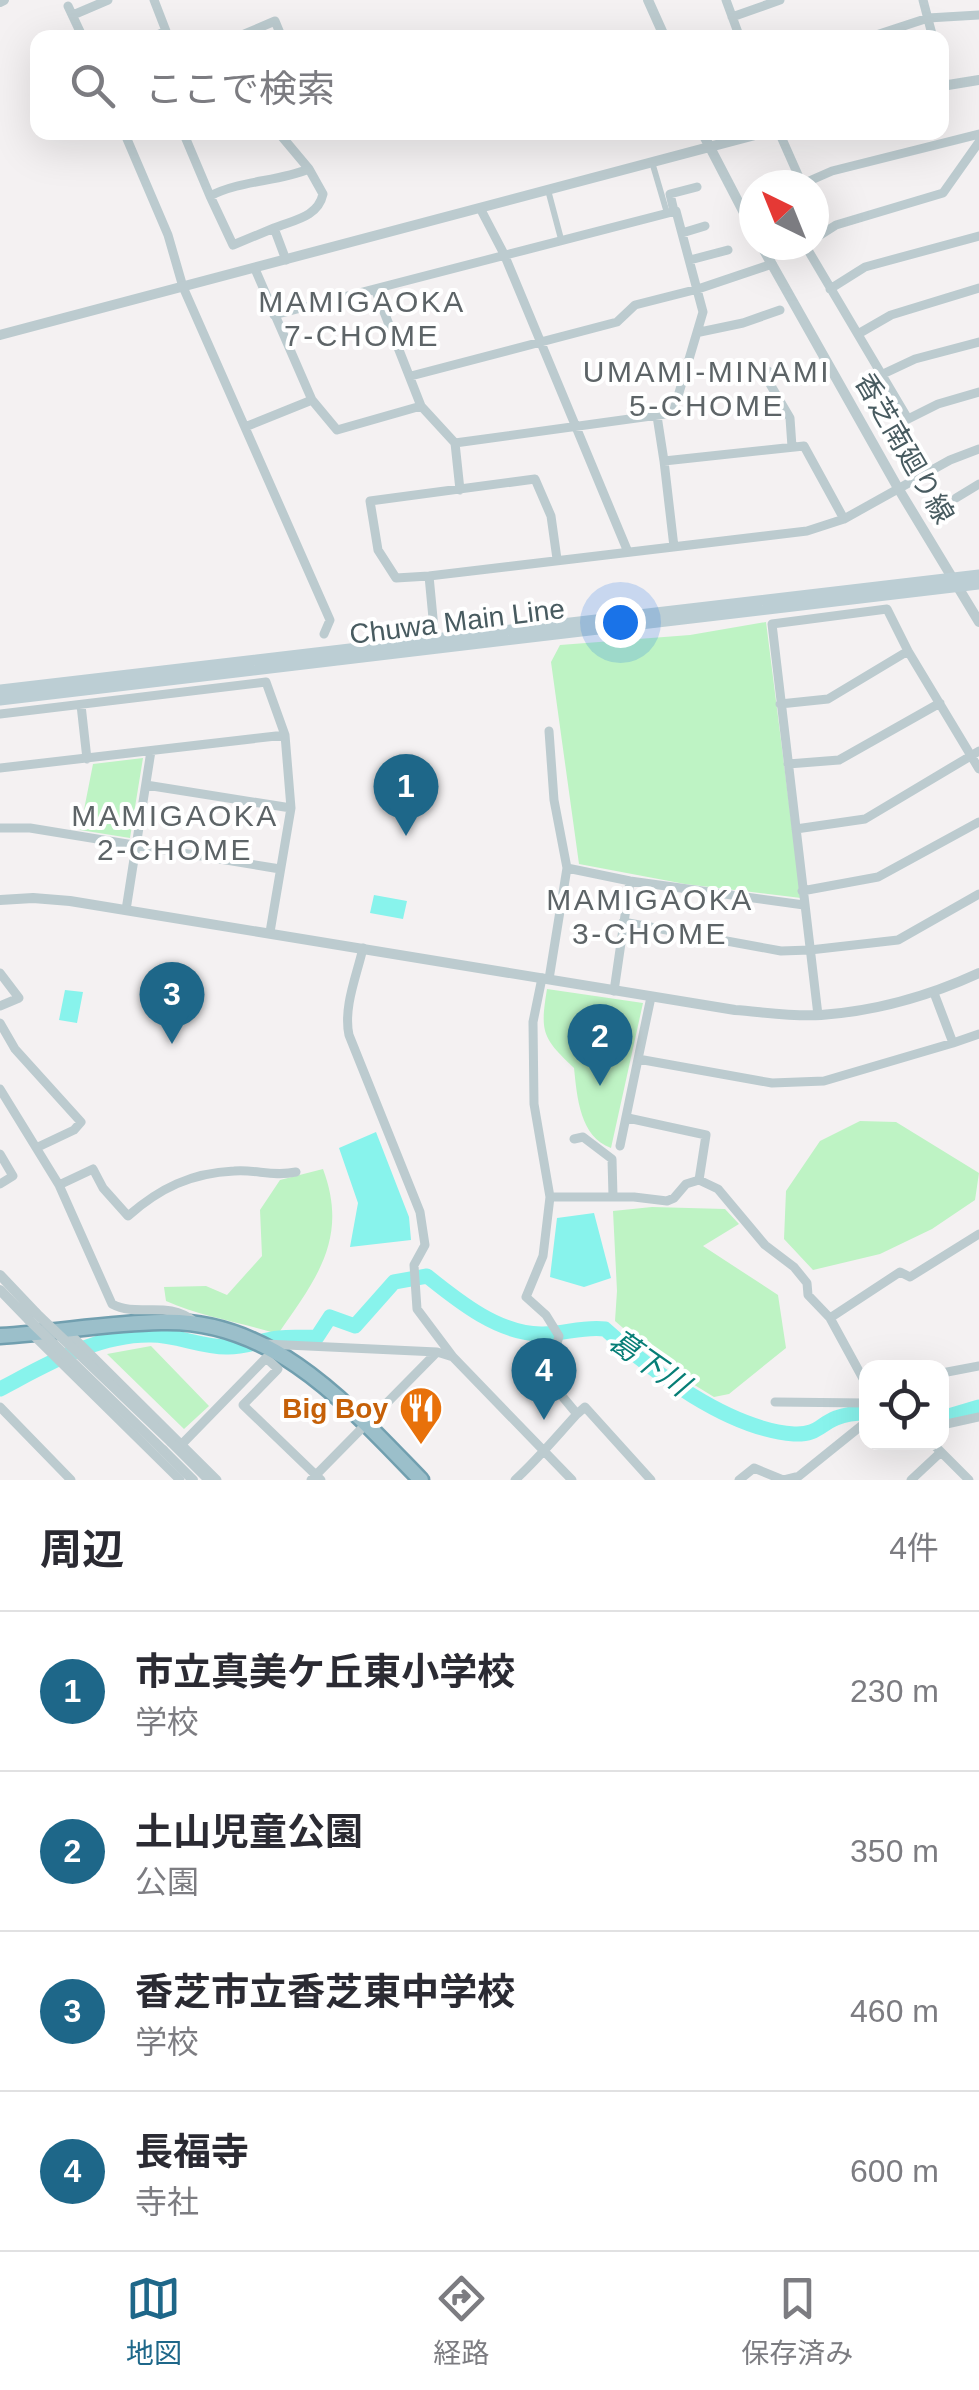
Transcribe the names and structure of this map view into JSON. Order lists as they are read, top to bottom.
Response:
{
  "streets": {
    "main road": ["Chuwa Main Line"],
    "street": ["香芝南廻り線"]
  },
  "crossings": [
    ["香芝南廻り線", "Chuwa Main Line"]
  ],
  "districts": [
    "MAMIGAOKA 7-CHOME",
    "UMAMI-MINAMI 5-CHOME",
    "MAMIGAOKA 2-CHOME",
    "MAMIGAOKA 3-CHOME"
  ],
  "water": ["葛下川"],
  "places": {
    "restaurant": ["Big Boy"]
  },
  "north": "top left",
  "page": {
    "search": "ここで検索",
    "pins": [
      "1",
      "3",
      "2",
      "4"
    ],
    "heading": ["周辺", "4件"],
    "list": [
      {
        "mark": "1",
        "name": "市立真美ケ丘東小学校",
        "note": "学校",
        "value": "230 m"
      },
      {
        "mark": "2",
        "name": "土山児童公園",
        "note": "公園",
        "value": "350 m"
      },
      {
        "mark": "3",
        "name": "香芝市立香芝東中学校",
        "note": "学校",
        "value": "460 m"
      },
      {
        "mark": "4",
        "name": "長福寺",
        "note": "寺社",
        "value": "600 m"
      }
    ],
    "nav": ["地図", "経路", "保存済み"]
  }
}
